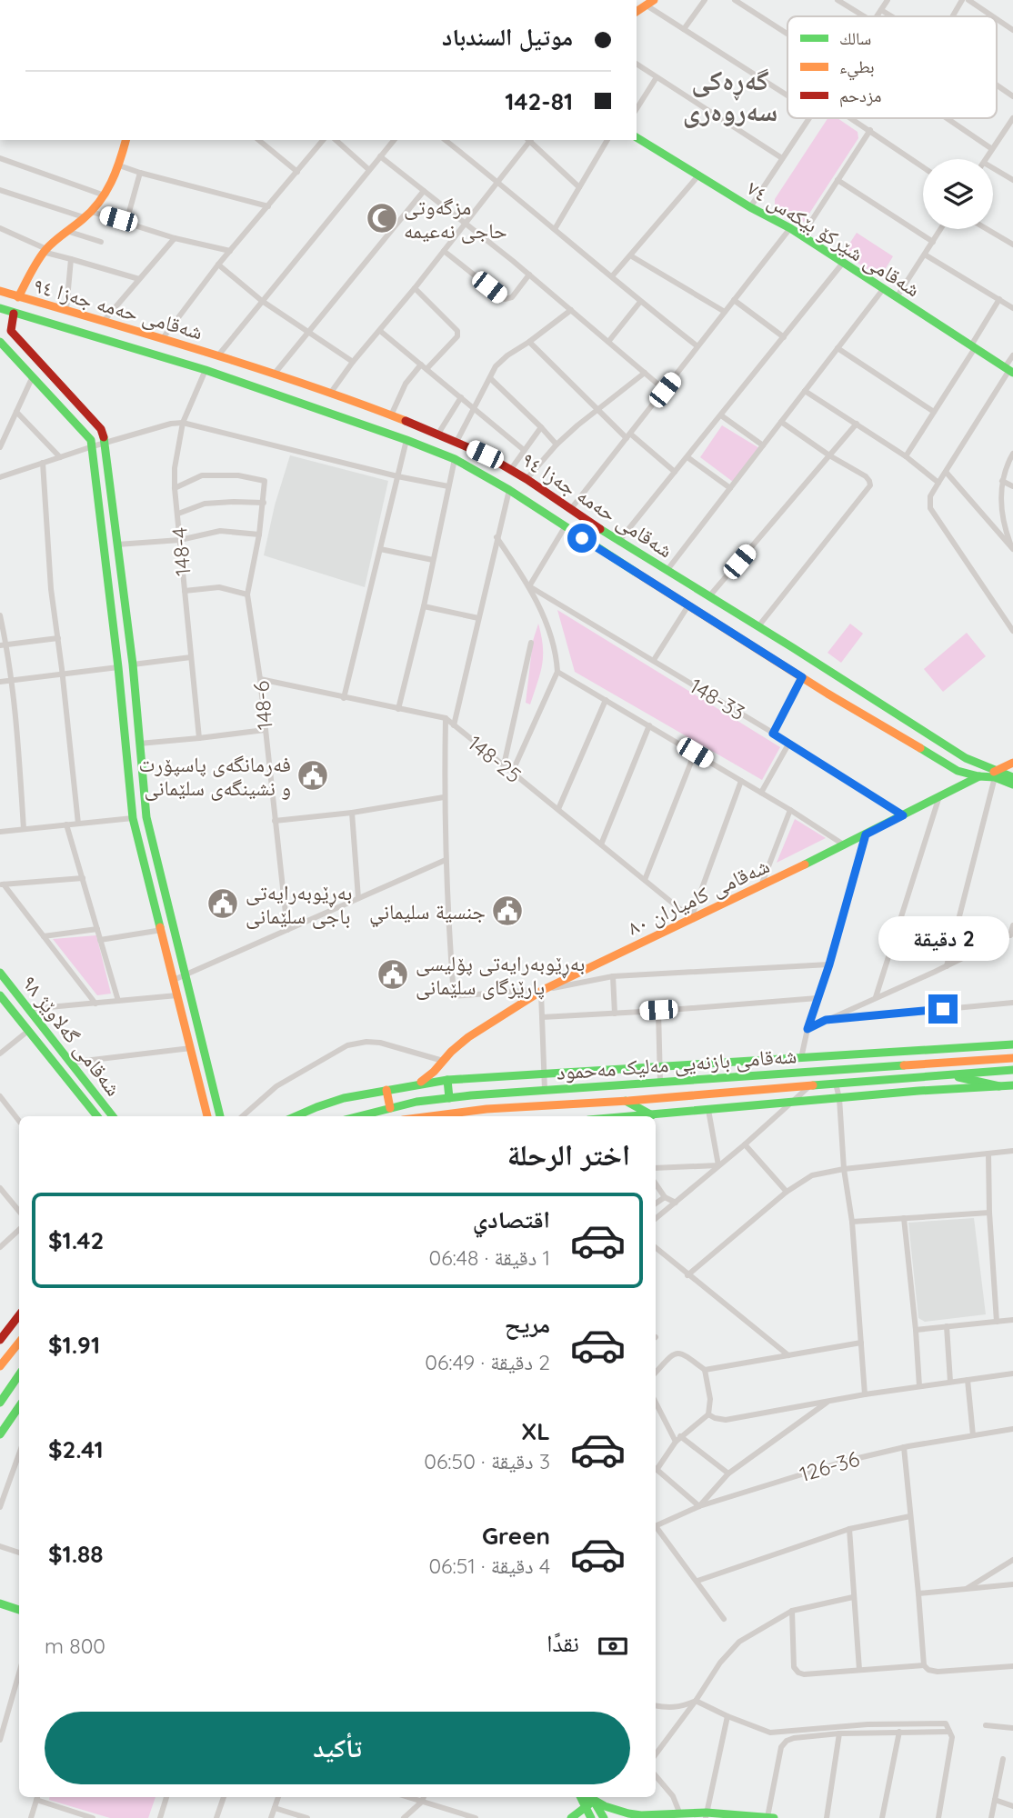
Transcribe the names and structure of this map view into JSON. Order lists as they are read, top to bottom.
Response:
{
  "streets": {
    "main road": [
      "شەقامی شێرکۆ بێکەس ٧٤",
      "شەقامی حەمە جەزا ٩٤",
      "شەقامی کامیاران ٨٠",
      "شەقامی گەلاوێژ ٩٨",
      "شەقامی بازنەیی مەلیک مەحمود"
    ],
    "street": [
      "148-4",
      "148-33",
      "148-6",
      "148-25",
      "126-36"
    ]
  },
  "crossings": [
    ["شەقامی حەمە جەزا ٩٤", "148-4"],
    ["شەقامی حەمە جەزا ٩٤", "شەقامی کامیاران ٨٠"],
    ["148-4", "148-6"],
    ["148-33", "شەقامی کامیاران ٨٠"],
    ["148-25", "شەقامی کامیاران ٨٠"]
  ],
  "districts": ["گەڕەکی سەروەری"],
  "places": {
    "mosque": ["مزگەوتی حاجی نەعیمە"],
    "public building": [
      "فەرمانگەی پاسپۆرت و نشینگەی سلێمانی",
      "بەڕێوبەرایەتی باجی سلێمانی",
      "جنسية سليماني",
      "بەڕێوبەرایەتی پۆلیسی پارێزگای سلێمانی"
    ]
  },
  "legend": ["سالك", "بطيء", "مزدحم"],
  "page": {
    "banner": ["موتيل السندباد", "142-81"],
    "bubble": "2 دقيقة",
    "heading": "اختر الرحلة",
    "list": [
      {
        "name": "اقتصادي",
        "note": "1 دقيقة · 06:48",
        "value": "$1.42"
      },
      {
        "name": "مريح",
        "note": "2 دقيقة · 06:49",
        "value": "$1.91"
      },
      {
        "name": "XL",
        "note": "3 دقيقة · 06:50",
        "value": "$2.41"
      },
      {
        "name": "Green",
        "note": "4 دقيقة · 06:51",
        "value": "$1.88"
      }
    ],
    "pay": ["نقدًا", "800 m"],
    "buttons": "تأكيد"
  }
}
